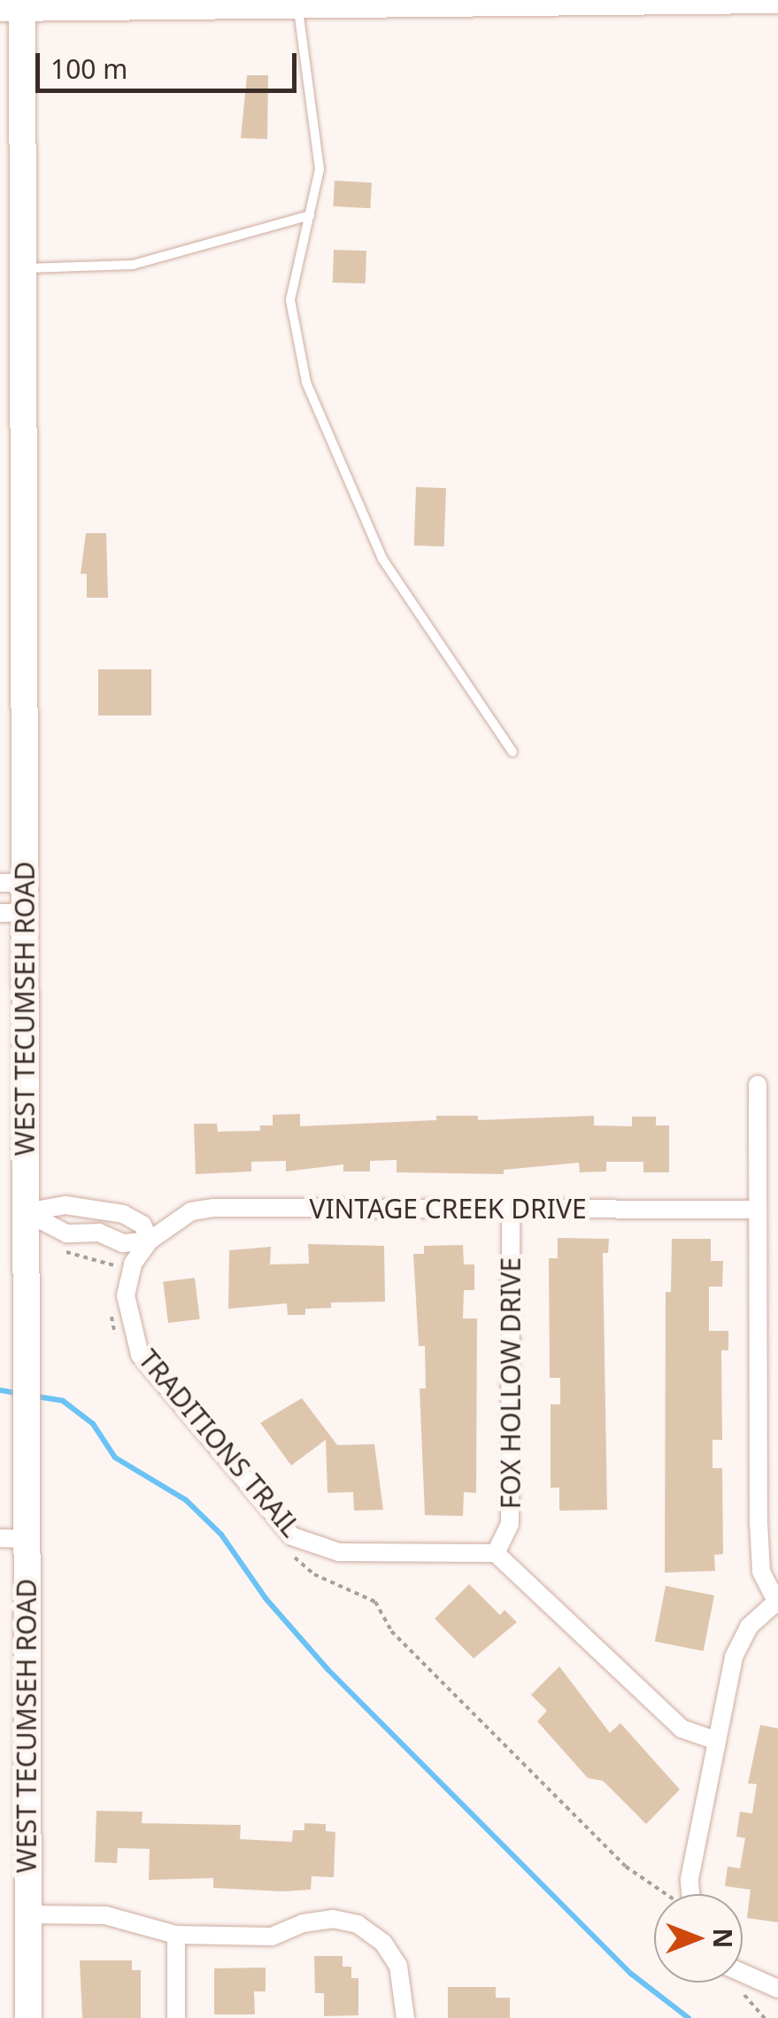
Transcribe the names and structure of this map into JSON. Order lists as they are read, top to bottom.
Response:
{
  "streets": {
    "main road": ["WEST TECUMSEH ROAD"],
    "street": ["VINTAGE CREEK DRIVE", "FOX HOLLOW DRIVE", "TRADITIONS TRAIL"]
  },
  "crossings": [
    ["VINTAGE CREEK DRIVE", "FOX HOLLOW DRIVE"],
    ["VINTAGE CREEK DRIVE", "TRADITIONS TRAIL"],
    ["FOX HOLLOW DRIVE", "TRADITIONS TRAIL"]
  ],
  "scale_bar": "100 m",
  "north": "right"
}
